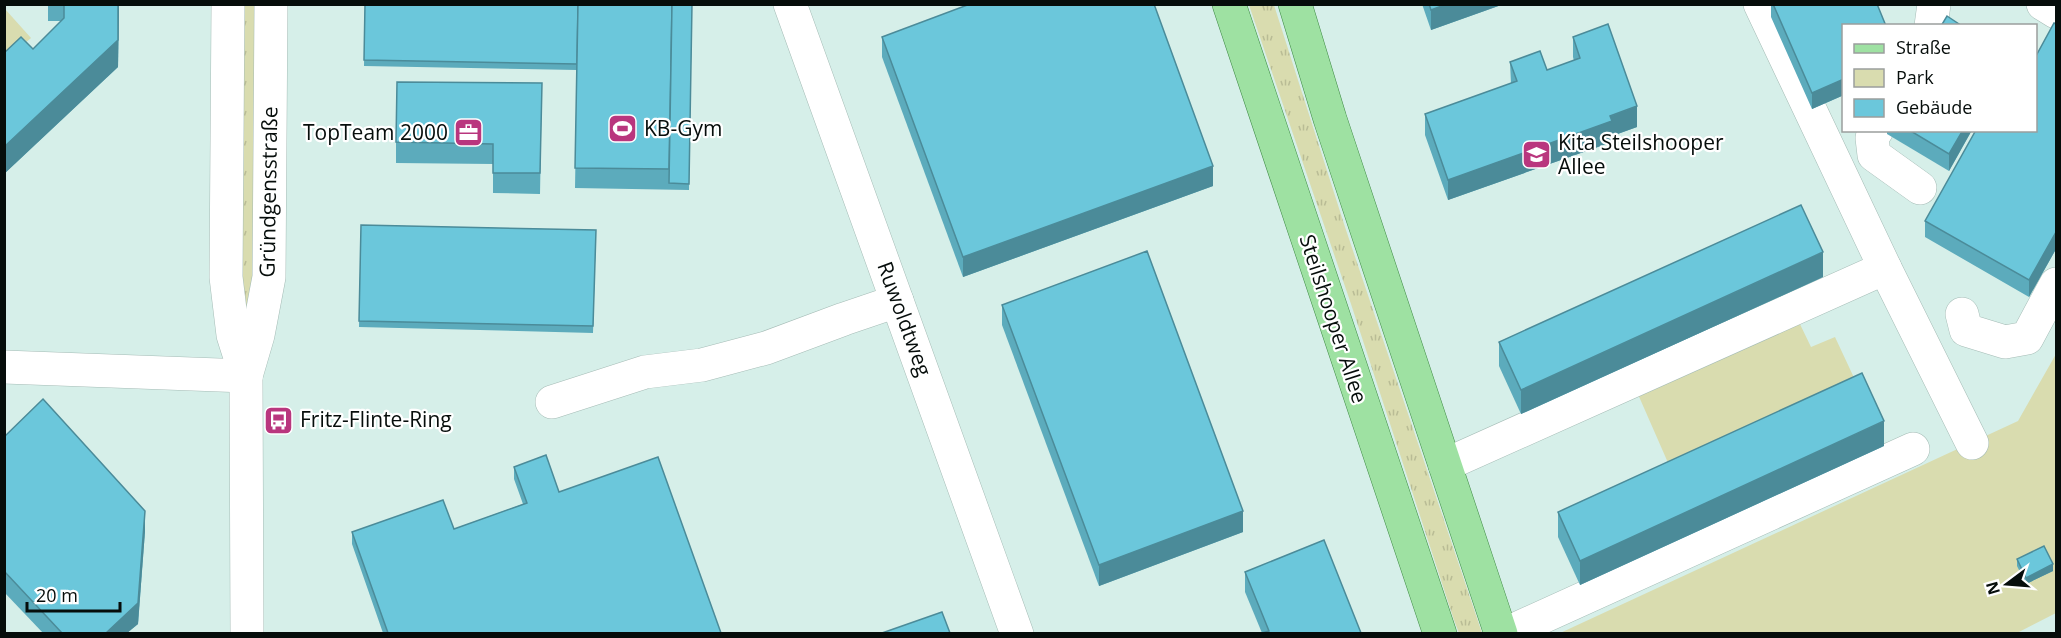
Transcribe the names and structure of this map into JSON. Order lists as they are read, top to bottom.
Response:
{
  "streets": {
    "main road": ["Steilshooper Allee"],
    "street": ["Gründgensstraße", "Ruwoldtweg"]
  },
  "places": {
    "sports": ["KB-Gym"],
    "office": ["TopTeam 2000"],
    "school or university": ["Kita Steilshooper Allee"],
    "bus stop": ["Fritz-Flinte-Ring"]
  },
  "legend": ["Straße", "Park", "Gebäude"],
  "scale_bar": "20 m",
  "north": "left"
}
